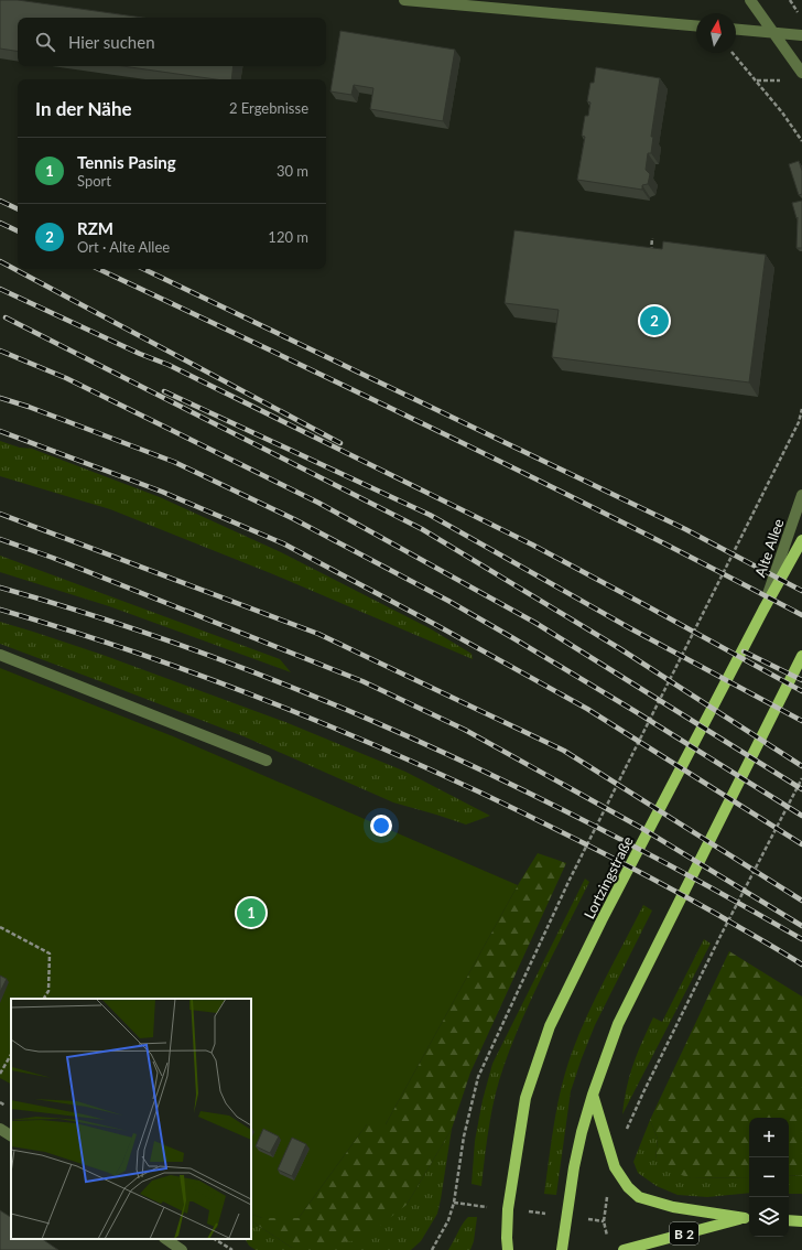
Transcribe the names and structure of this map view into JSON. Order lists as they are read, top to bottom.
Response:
{
  "streets": {
    "main road": ["Lortzingstraße", "B 2"],
    "street": ["Alte Allee"]
  },
  "crossings": [
    ["Alte Allee", "Lortzingstraße"]
  ],
  "north": "top",
  "page": {
    "search": "Hier suchen",
    "heading": ["In der Nähe", "2 Ergebnisse"],
    "list": [
      {
        "mark": "1",
        "name": "Tennis Pasing",
        "note": "Sport",
        "value": "30 m"
      },
      {
        "mark": "2",
        "name": "RZM",
        "note": "Ort · Alte Allee",
        "value": "120 m"
      }
    ],
    "pins": ["2", "1"],
    "map_buttons": ["+", "−"]
  }
}
